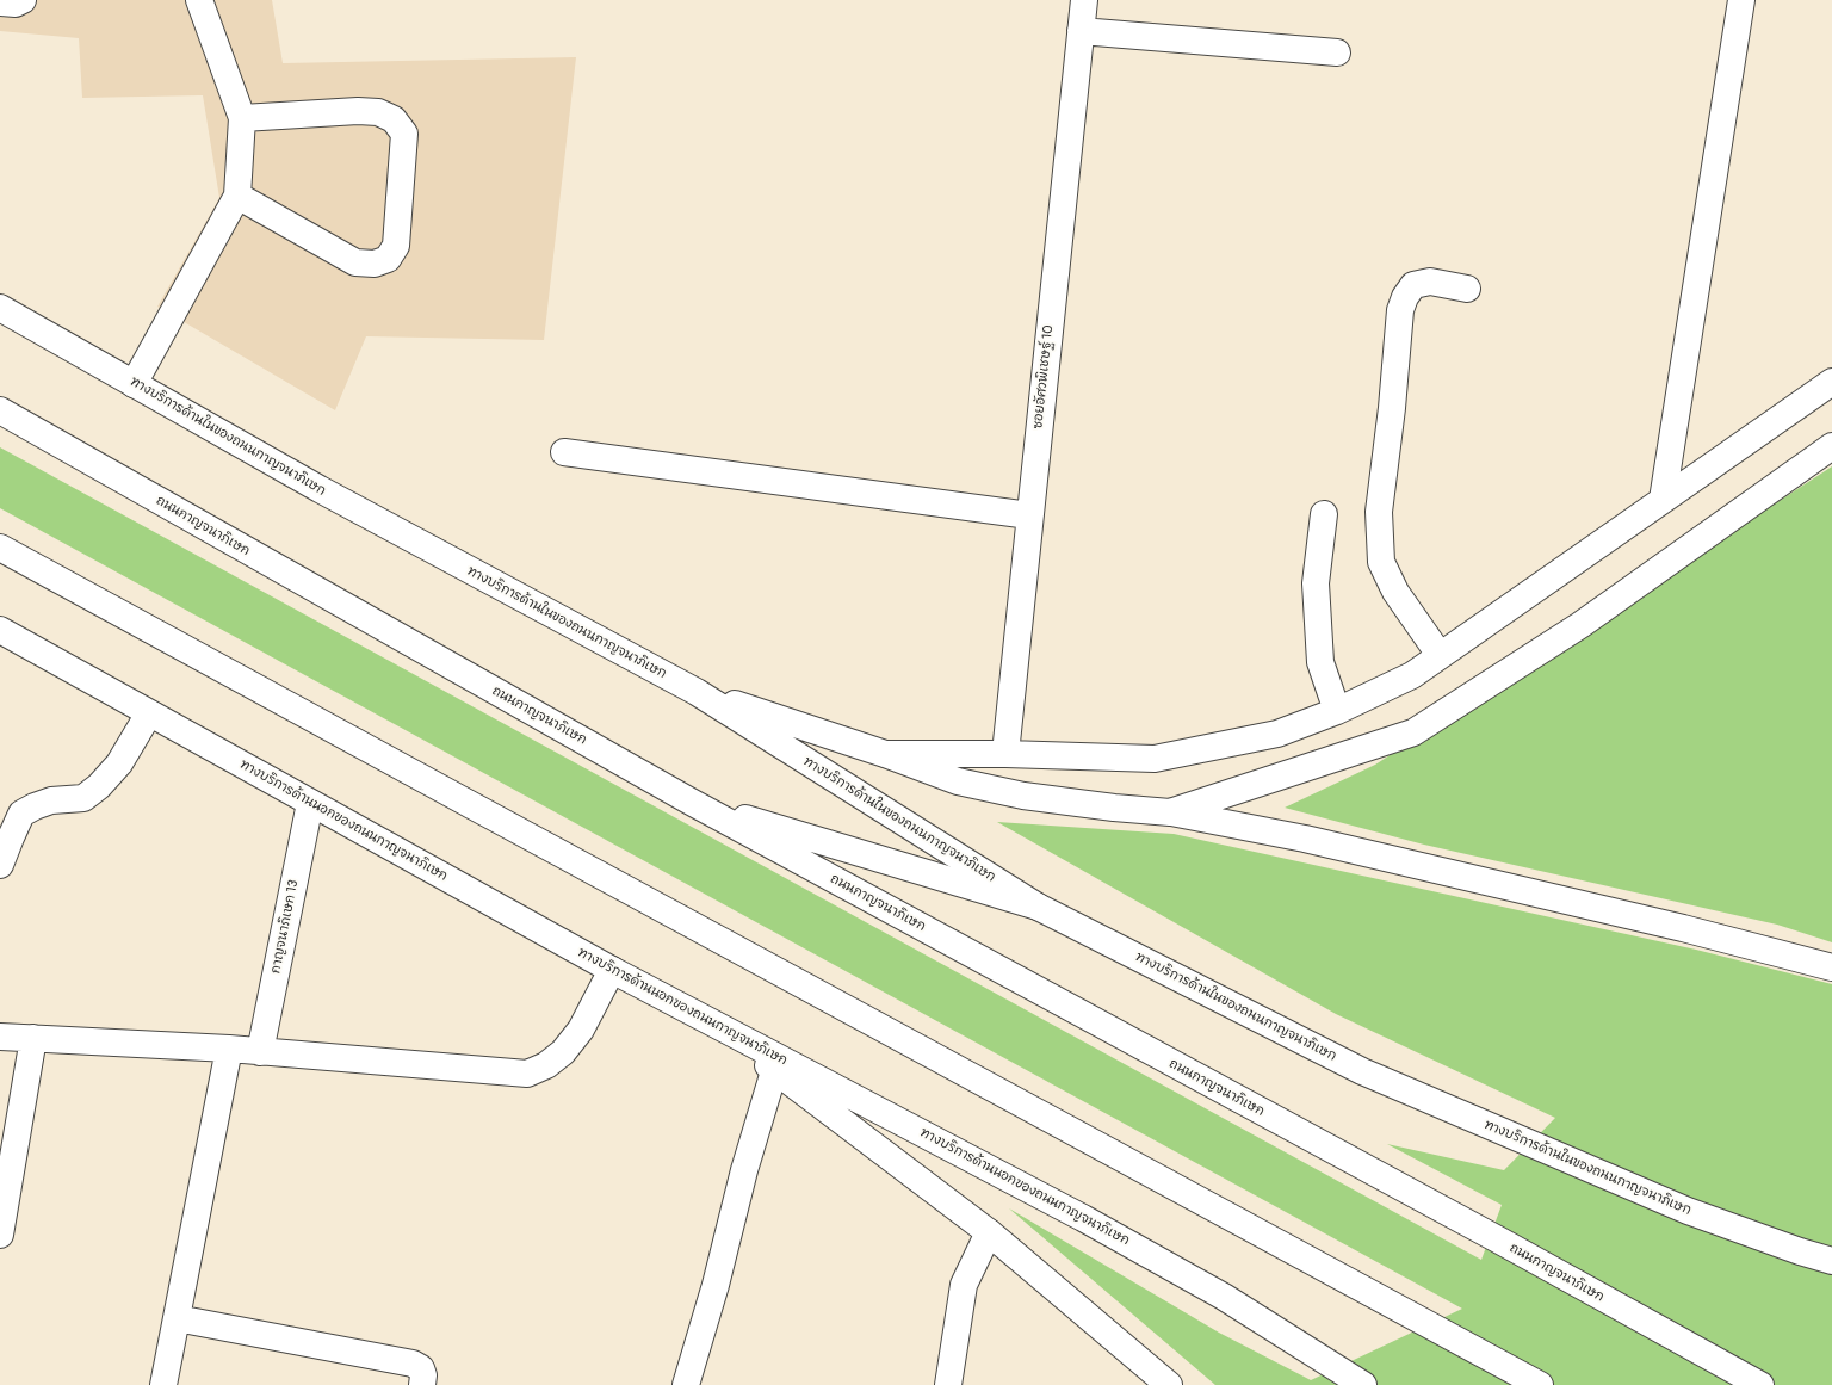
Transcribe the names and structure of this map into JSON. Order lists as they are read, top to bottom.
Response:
{
  "streets": {
    "main road": [
      "ซอยอัศวพิเชษฐ์ 10",
      "ทางบริการด้านในของถนนกาญจนาภิเษก",
      "ถนนกาญจนาภิเษก",
      "ทางบริการด้านนอกของถนนกาญจนาภิเษก",
      "กาญจนาภิเษก 13"
    ]
  },
  "crossings": [
    ["ทางบริการด้านนอกของถนนกาญจนาภิเษก", "กาญจนาภิเษก 13"]
  ]
}
